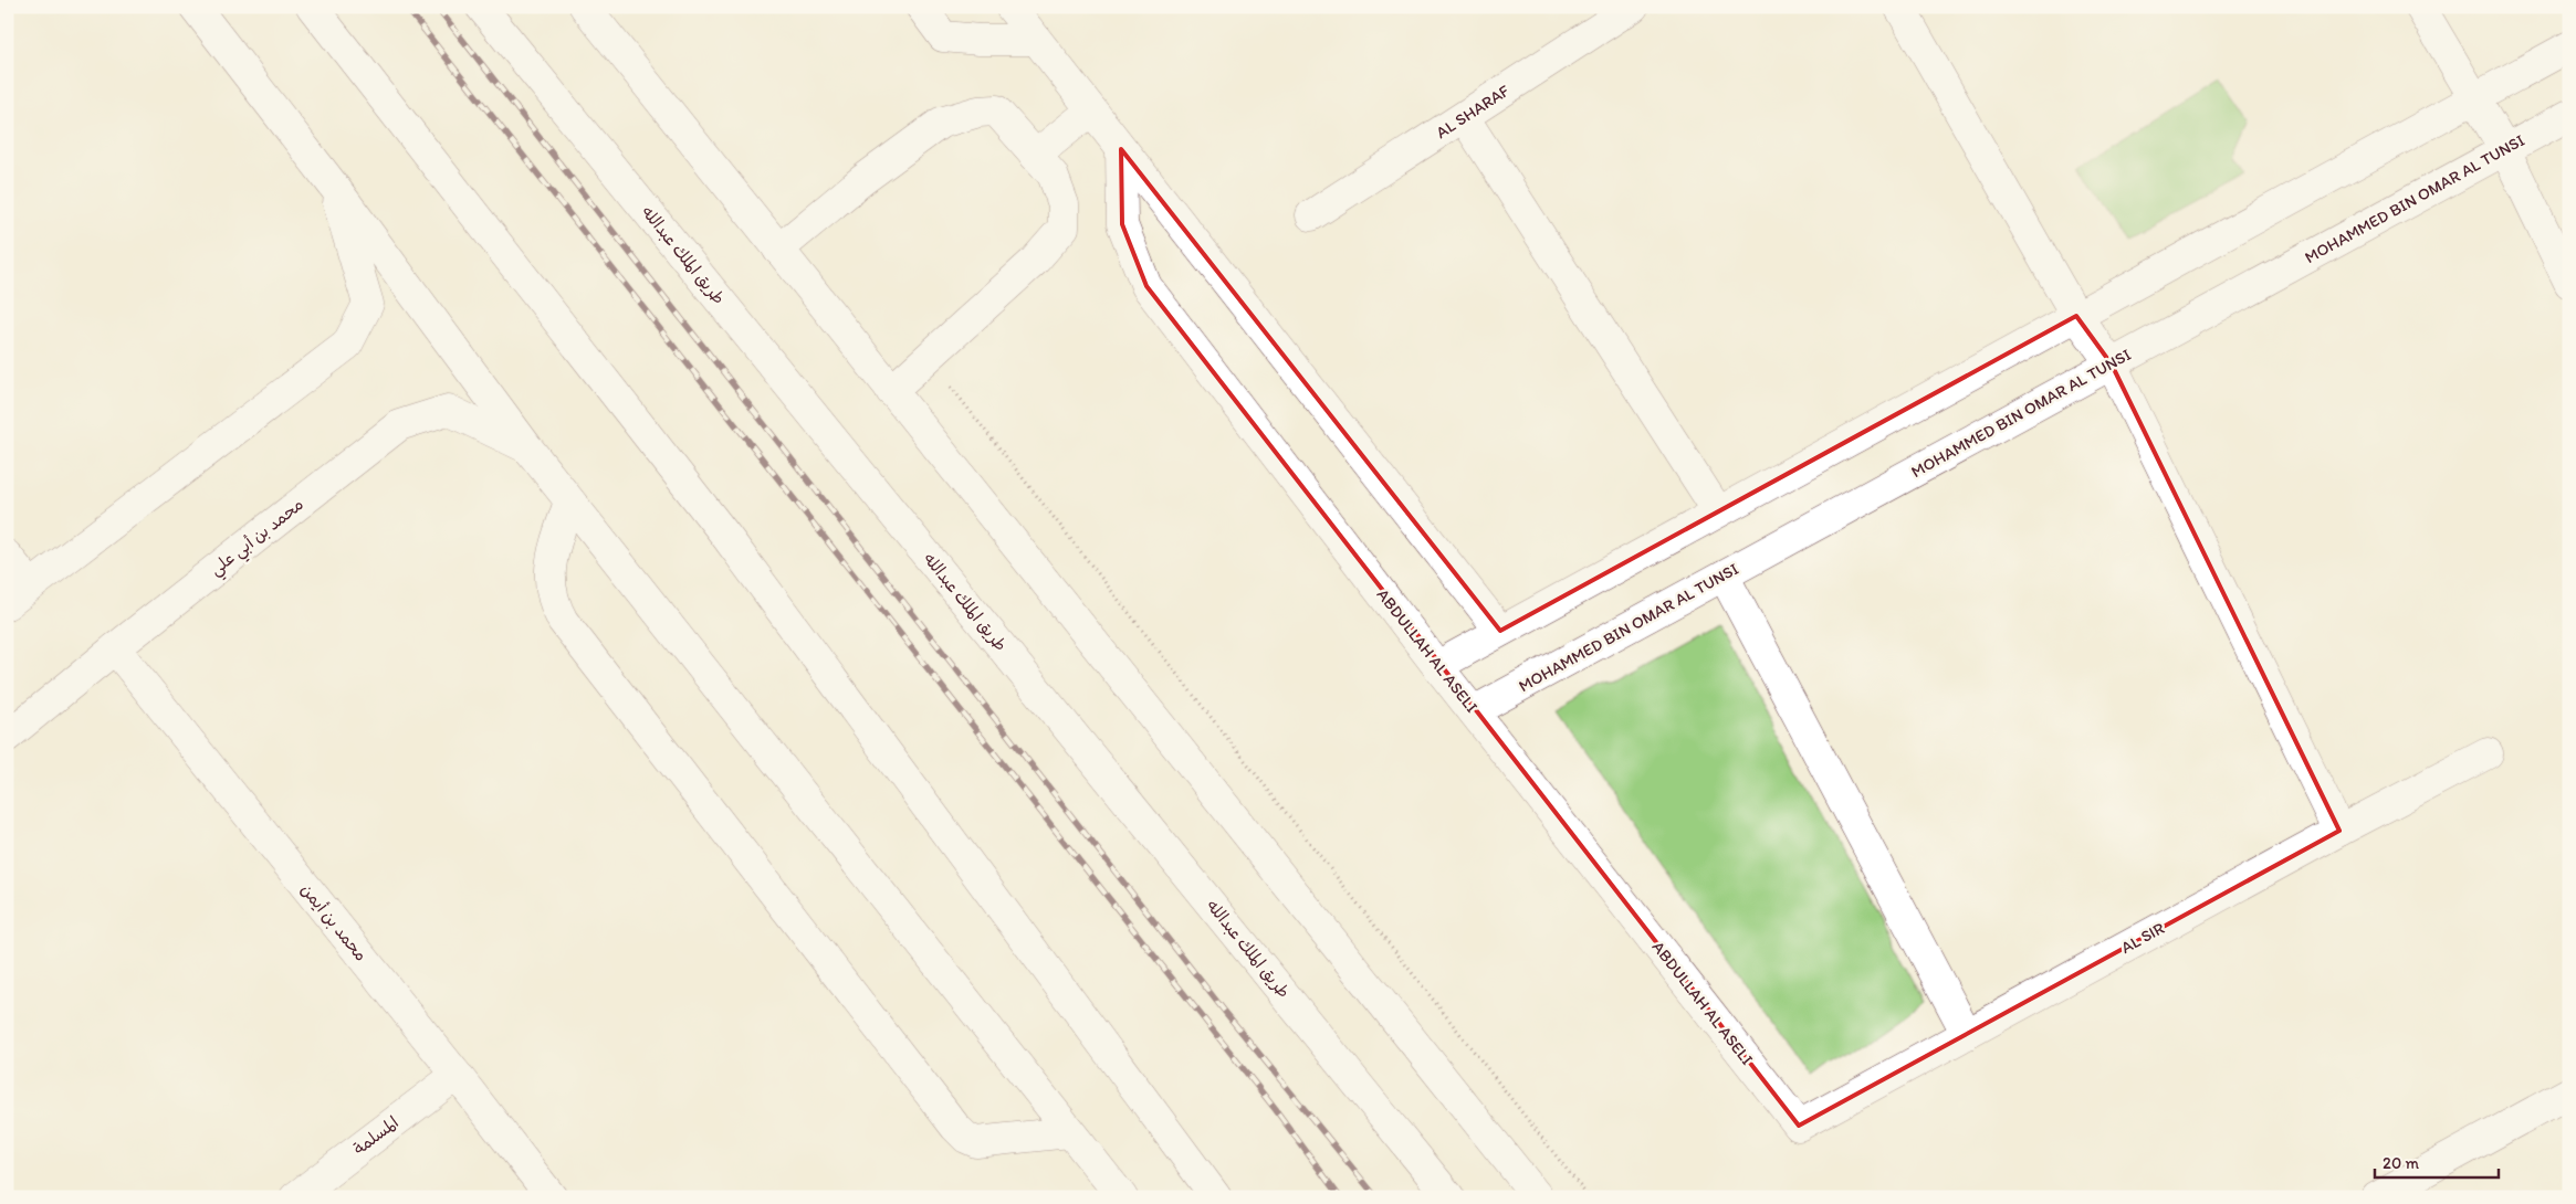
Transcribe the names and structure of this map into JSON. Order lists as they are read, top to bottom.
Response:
{
  "streets": {
    "main road": [
      "AL SHARAF",
      "MOHAMMED BIN OMAR AL TUNSI",
      "طريق الملك عبدالله",
      "محمد بن أبي علي",
      "ABDULLAH AL ASELI",
      "محمد بن أيمن",
      "AL SIR",
      "المسلمة"
    ]
  },
  "crossings": [
    ["MOHAMMED BIN OMAR AL TUNSI", "ABDULLAH AL ASELI"],
    ["محمد بن أبي علي", "محمد بن أيمن"],
    ["ABDULLAH AL ASELI", "AL SIR"],
    ["محمد بن أيمن", "المسلمة"]
  ],
  "scale_bar": "20 m"
}
